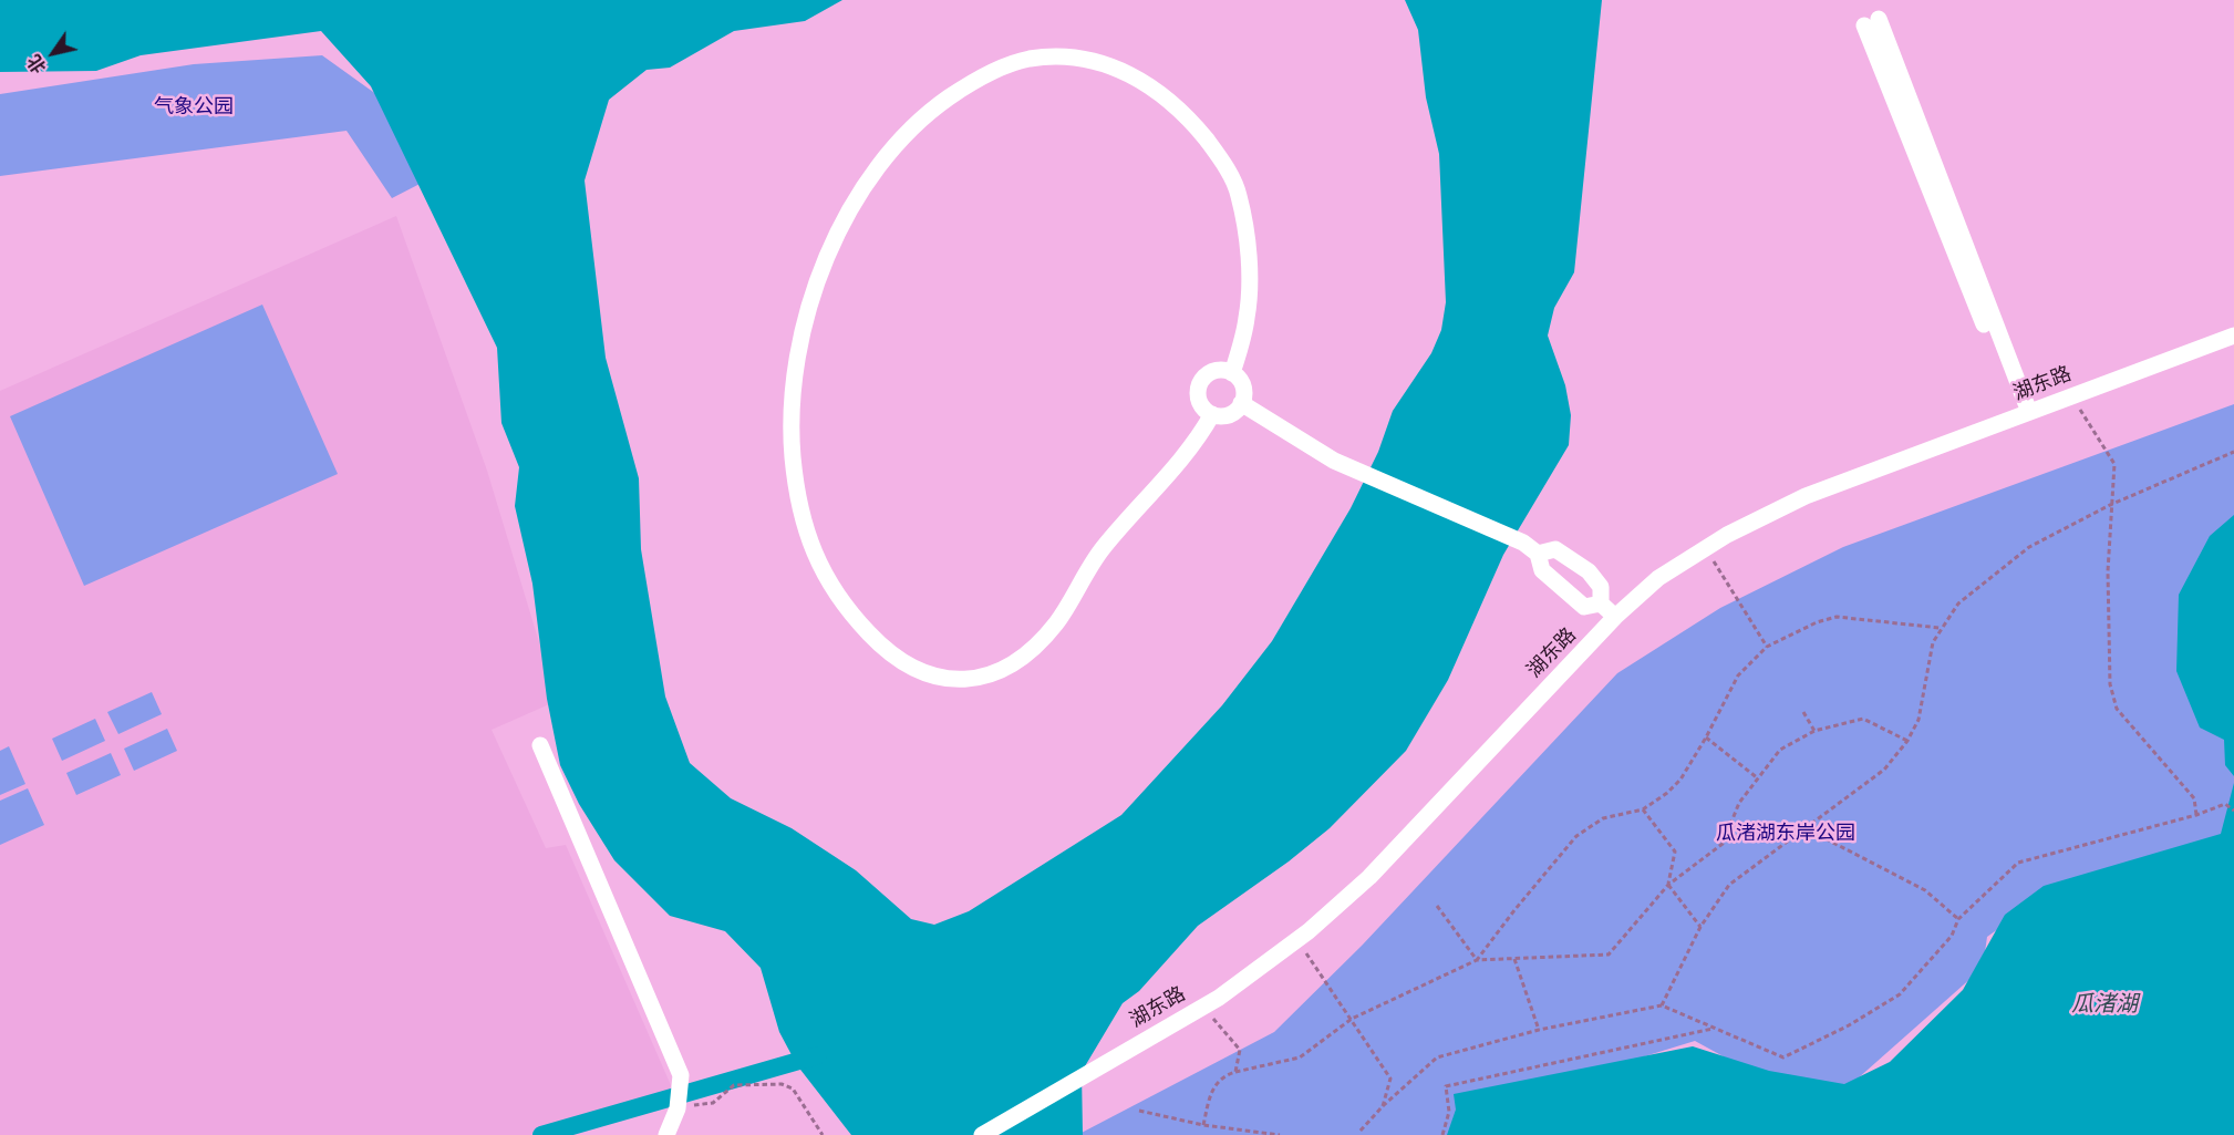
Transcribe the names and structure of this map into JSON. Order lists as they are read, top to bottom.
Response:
{
  "streets": {
    "street": ["湖东路"]
  },
  "water": ["瓜渚湖"],
  "parks": ["气象公园", "瓜渚湖东岸公园"],
  "north": "bottom left"
}
